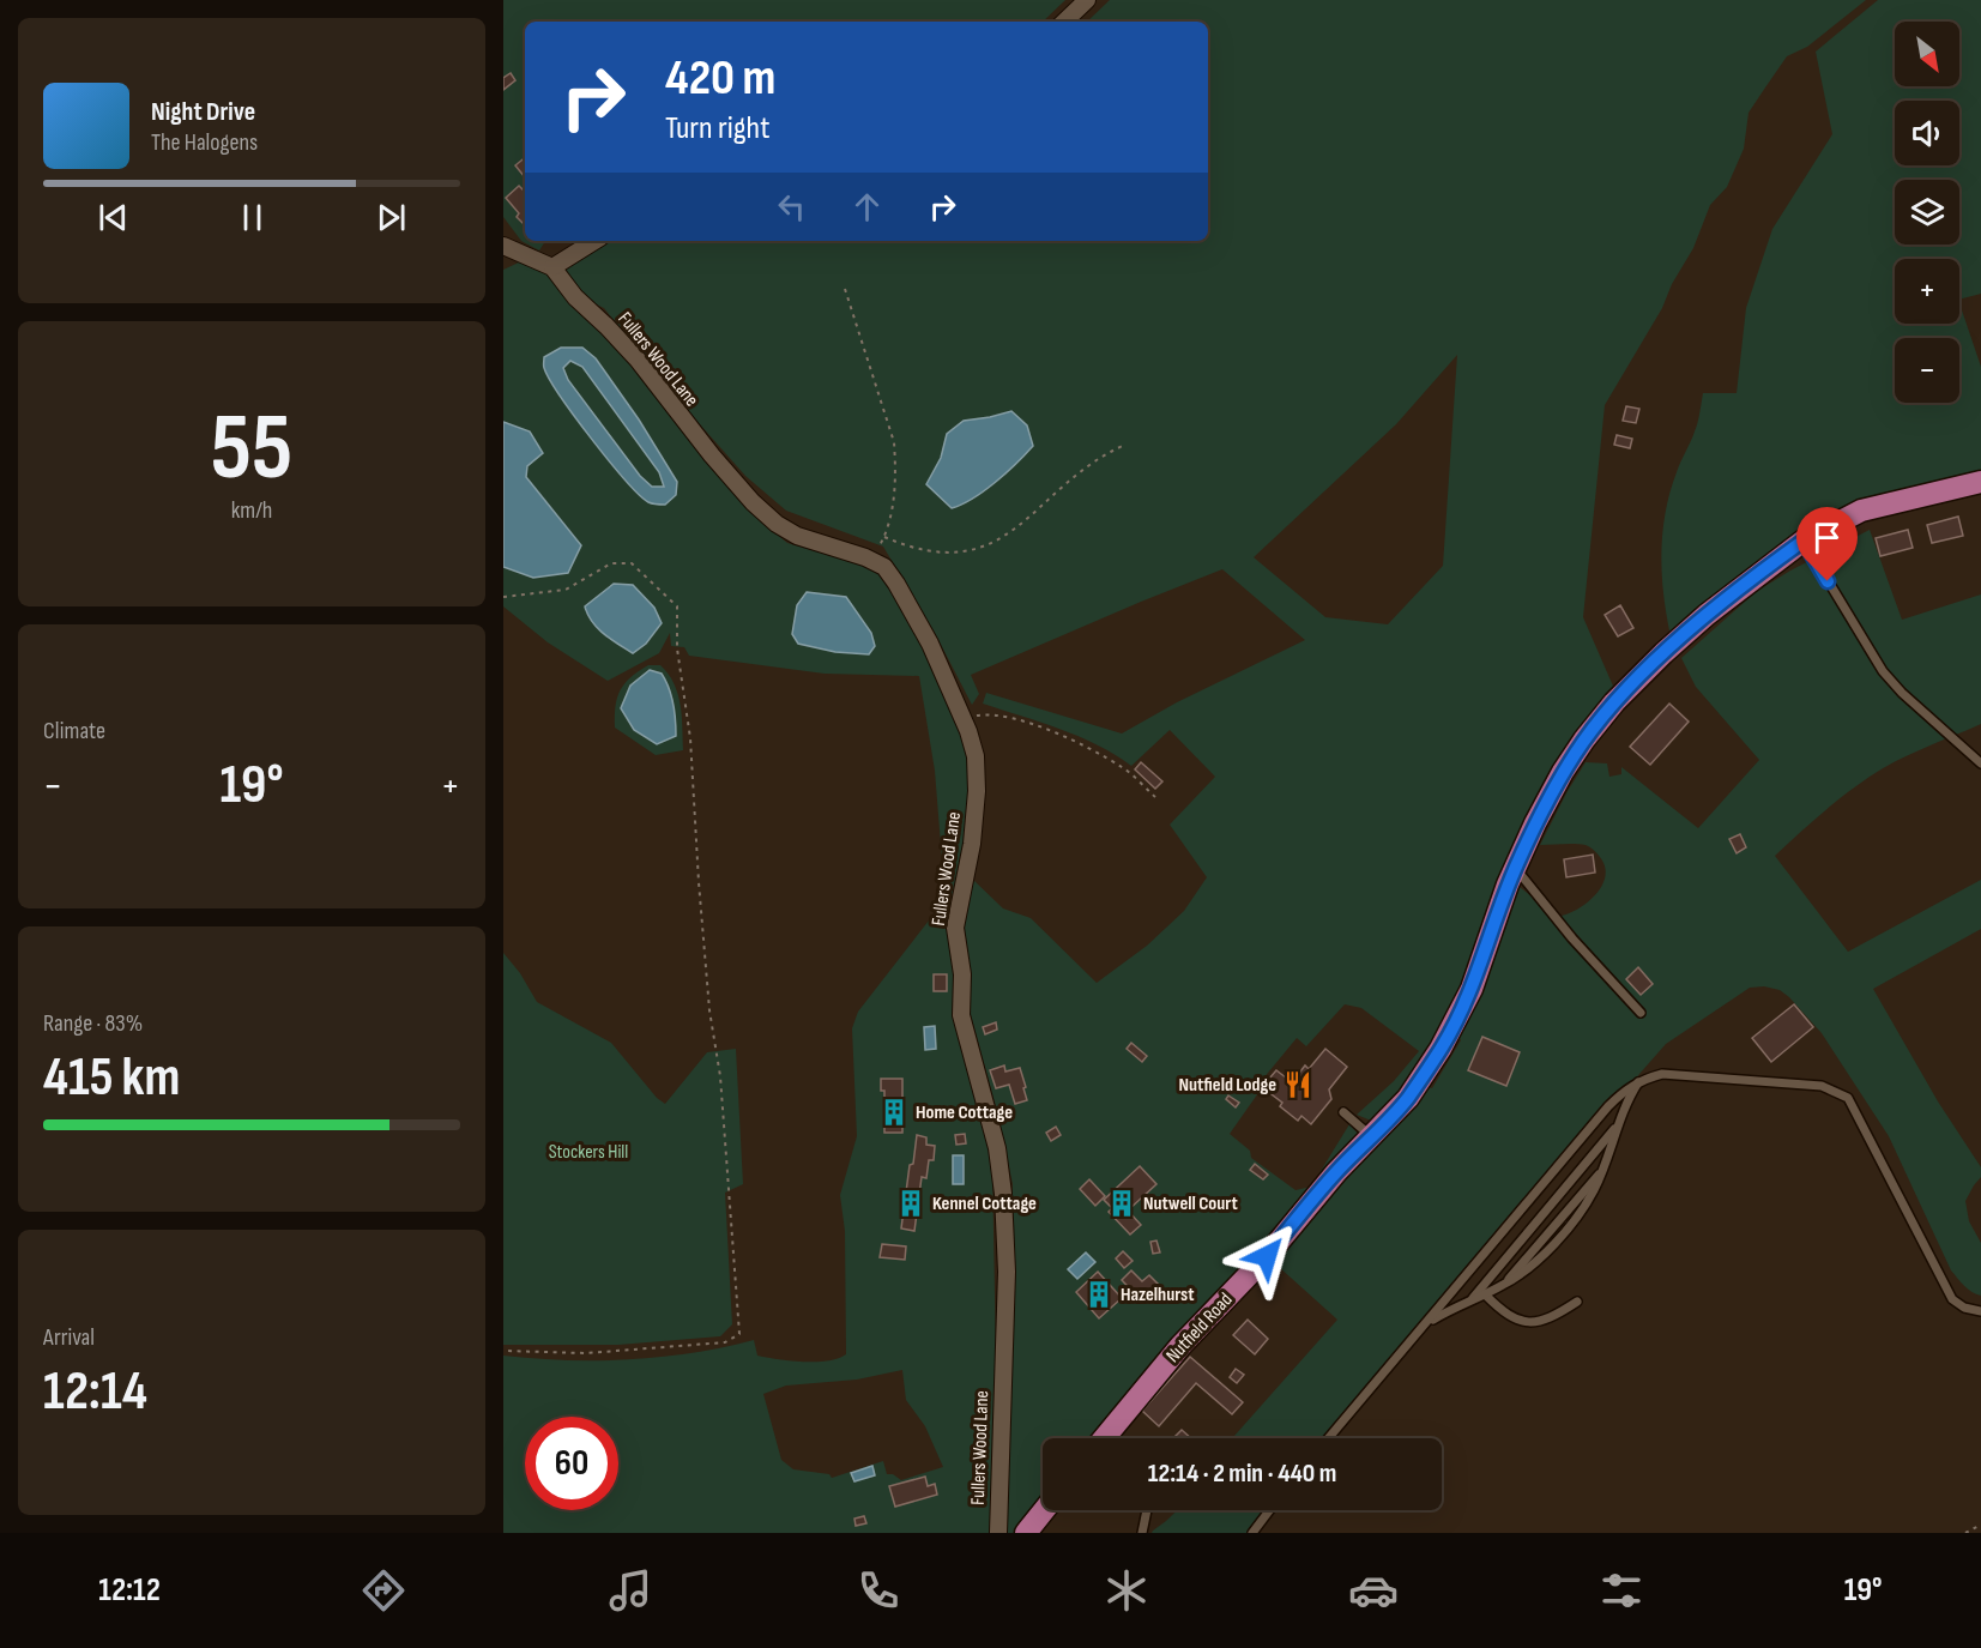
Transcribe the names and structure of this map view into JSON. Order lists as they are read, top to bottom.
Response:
{
  "streets": {
    "main road": ["Nutfield Road"],
    "street": ["Fullers Wood Lane"]
  },
  "parks": ["Stockers Hill"],
  "places": {
    "restaurant": ["Nutfield Lodge"],
    "building": [
      "Home Cottage",
      "Kennel Cottage",
      "Nutwell Court",
      "Hazelhurst"
    ]
  },
  "north": "bottom right",
  "page": {
    "map_buttons": ["+", "−"],
    "turn": ["420 m", "Turn right"],
    "song": ["Night Drive", "The Halogens"],
    "tile": [
      ["55", "km/h"],
      "Climate",
      ["Range · 83%", "415 km"],
      ["Arrival", "12:14"]
    ],
    "heat": ["−", "19°", "+"],
    "limit": "60",
    "trip": "12:14 · 2 min · 440 m",
    "tabs": ["12:12", "19°"]
  }
}
